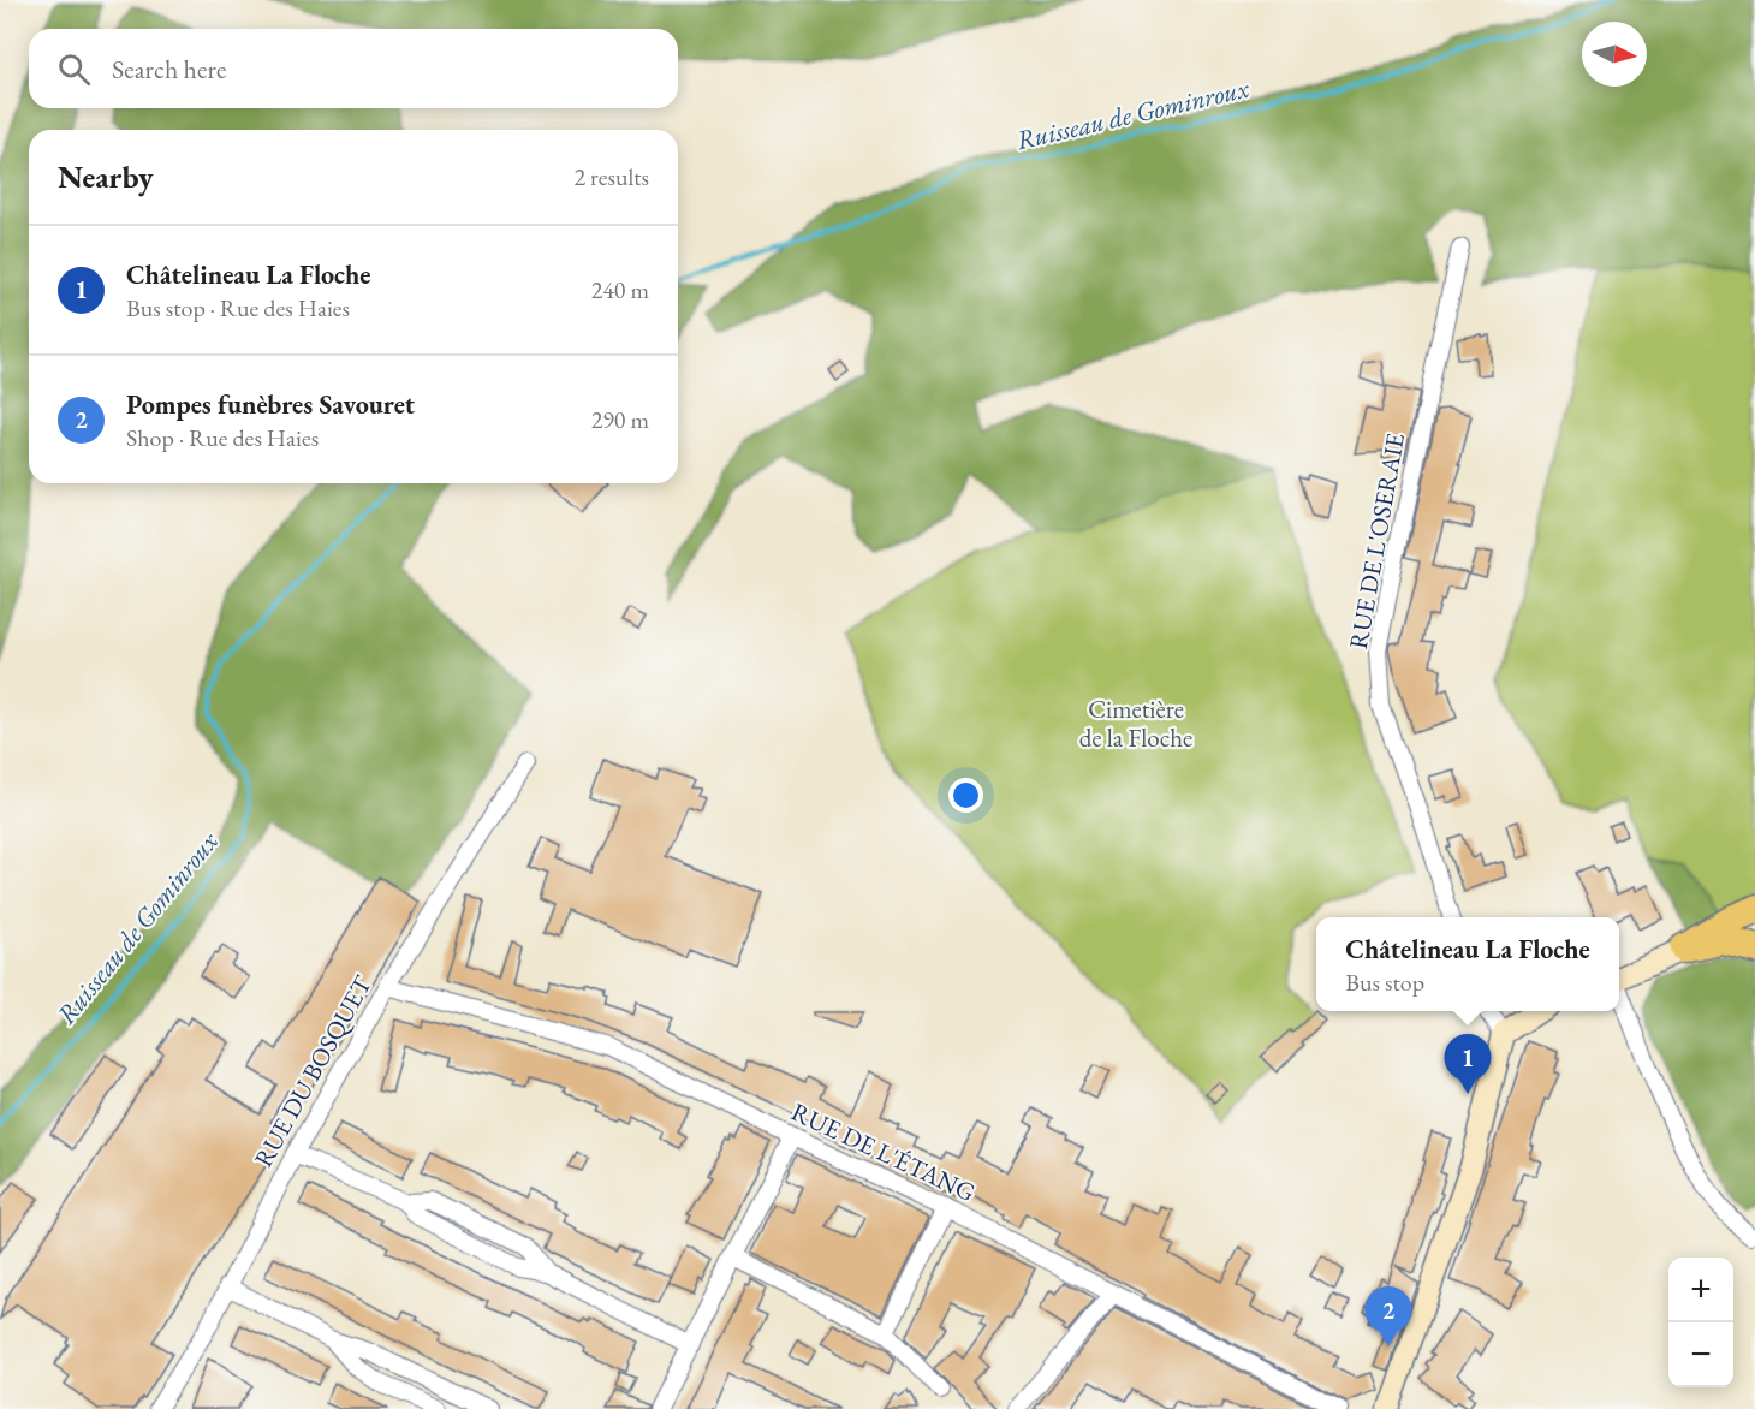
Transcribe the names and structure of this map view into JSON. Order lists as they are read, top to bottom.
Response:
{
  "streets": {
    "street": ["RUE DE L'OSERAIE", "RUE DU BOSQUET", "RUE DE L'ÉTANG"]
  },
  "crossings": [
    ["RUE DU BOSQUET", "RUE DE L'ÉTANG"]
  ],
  "water": ["Ruisseau de Gominroux"],
  "parks": ["Cimetière de la Floche"],
  "north": "right",
  "page": {
    "search": "Search here",
    "heading": ["Nearby", "2 results"],
    "list": [
      {
        "mark": "1",
        "name": "Châtelineau La Floche",
        "note": "Bus stop · Rue des Haies",
        "value": "240 m"
      },
      {
        "mark": "2",
        "name": "Pompes funèbres Savouret",
        "note": "Shop · Rue des Haies",
        "value": "290 m"
      }
    ],
    "popup": ["Châtelineau La Floche", "Bus stop"],
    "pins": ["1", "2"],
    "map_buttons": ["+", "−"]
  }
}
